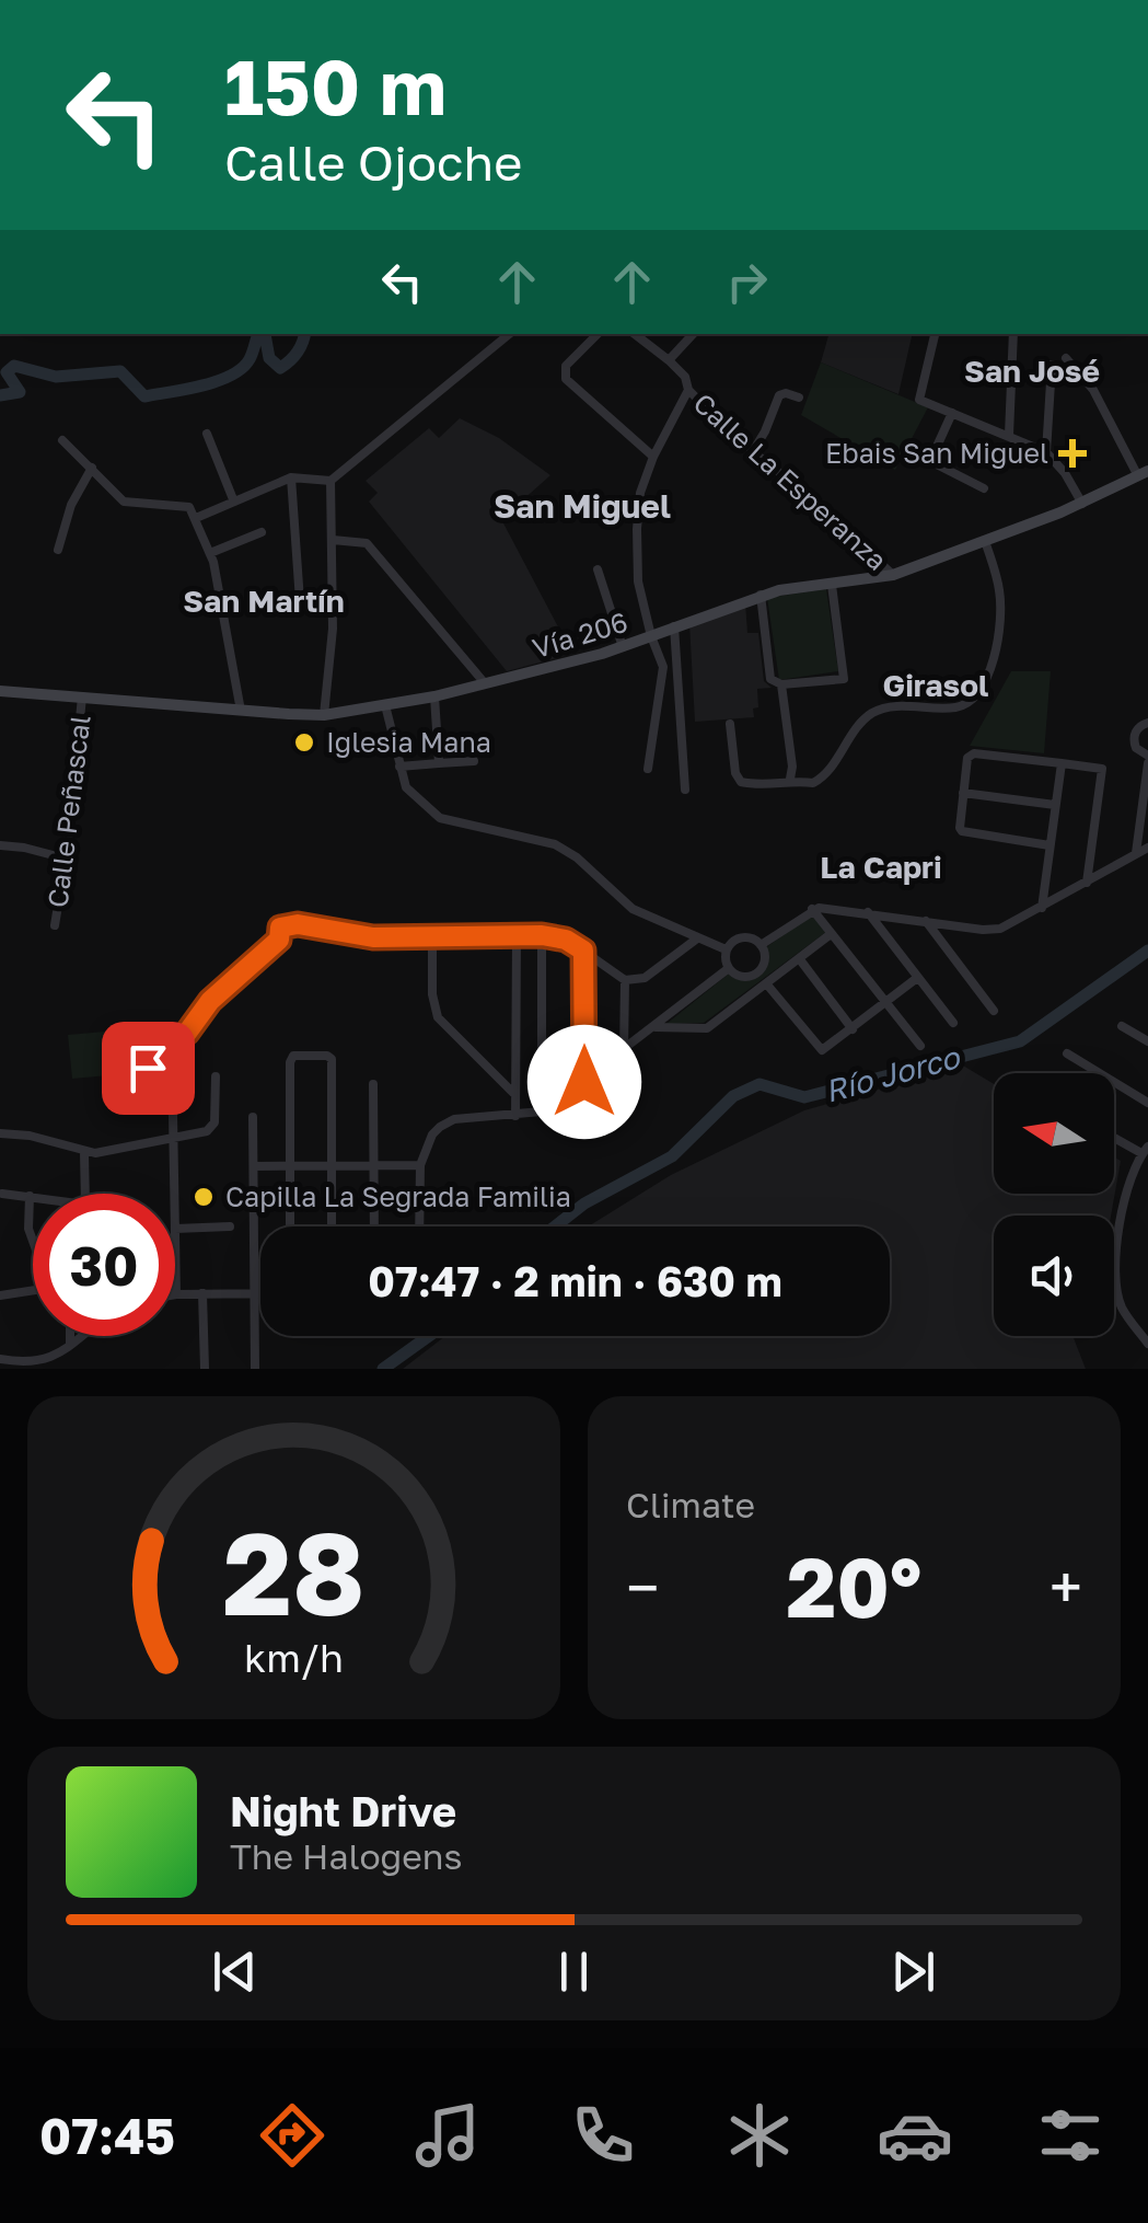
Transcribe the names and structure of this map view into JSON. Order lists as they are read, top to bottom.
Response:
{
  "streets": {
    "main road": ["Vía 206"],
    "street": ["Calle La Esperanza", "Calle Peñascal"]
  },
  "crossings": [
    ["Calle La Esperanza", "Vía 206"],
    ["Vía 206", "Calle Peñascal"]
  ],
  "districts": [
    "San José",
    "San Miguel",
    "San Martín",
    "Girasol",
    "La Capri"
  ],
  "water": ["Río Jorco"],
  "places": {
    "health": ["Ebais San Miguel"],
    "other": ["Iglesia Mana", "Capilla La Segrada Familia"]
  },
  "north": "left",
  "page": {
    "turn": ["150 m", "Calle Ojoche"],
    "limit": "30",
    "trip": "07:47 · 2 min · 630 m",
    "tile": "Climate",
    "heat": ["−", "20°", "+"],
    "song": ["Night Drive", "The Halogens"],
    "tabs": "07:45",
    "gauge": ["28", "km/h"]
  }
}
